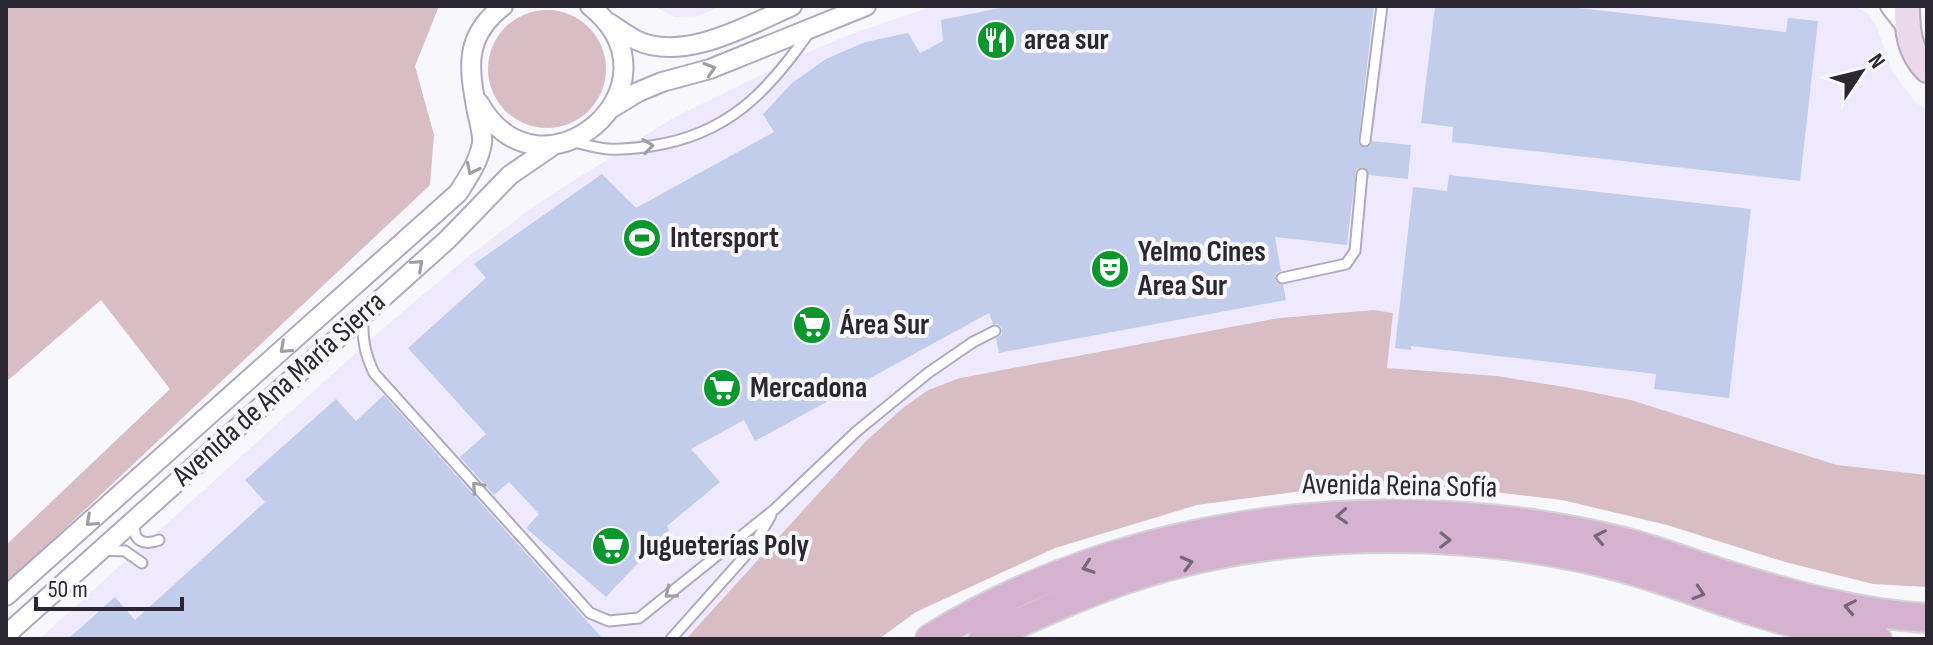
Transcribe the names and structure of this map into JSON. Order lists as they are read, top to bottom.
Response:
{
  "streets": {
    "main road": ["Avenida Reina Sofía"],
    "street": ["Avenida de Ana María Sierra"]
  },
  "places": {
    "restaurant": ["area sur"],
    "sports": ["Intersport"],
    "theatre": ["Yelmo Cines Area Sur"],
    "supermarket": ["Área Sur", "Mercadona", "Jugueterías Poly"]
  },
  "scale_bar": "50 m",
  "north": "top right"
}
